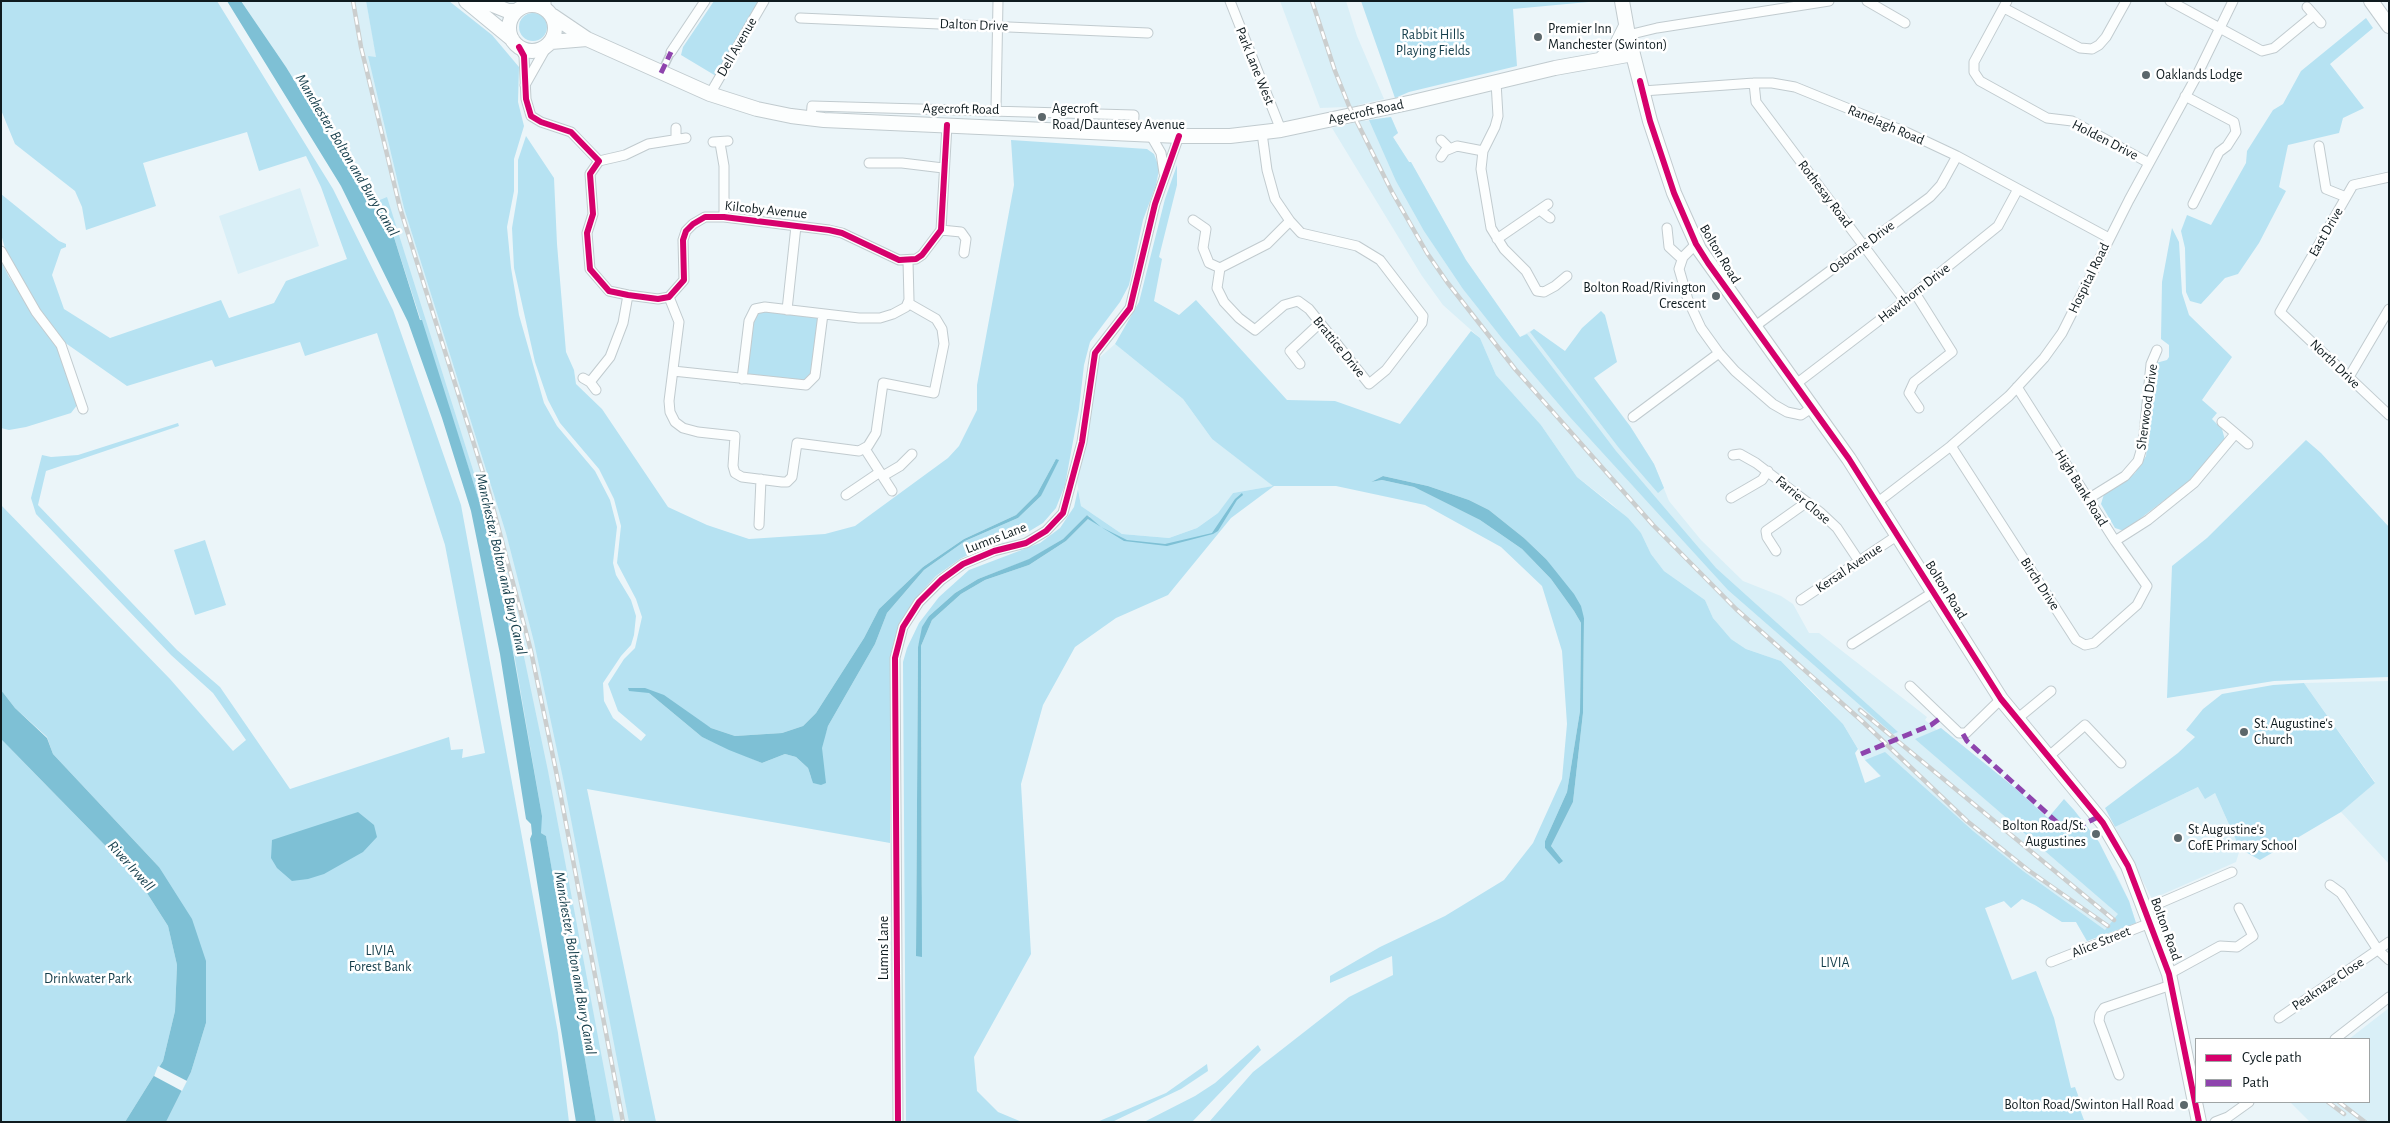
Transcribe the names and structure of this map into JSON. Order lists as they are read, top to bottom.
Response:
{
  "streets": {
    "main road": ["Agecroft Road", "Bolton Road"],
    "street": [
      "Dalton Drive",
      "Dell Avenue",
      "Park Lane West",
      "Ranelagh Road",
      "Holden Drive",
      "Rothesay Road",
      "Kilcoby Avenue",
      "East Drive",
      "Osborne Drive",
      "Hospital Road",
      "Hawthorn Drive",
      "Brattice Drive",
      "North Drive",
      "Sherwood Drive",
      "High Bank Road",
      "Farrier Close",
      "Lumns Lane",
      "Kersal Avenue",
      "Birch Drive",
      "Alice Street",
      "Peaknaze Close"
    ]
  },
  "crossings": [
    ["Dell Avenue", "Agecroft Road"],
    ["Park Lane West", "Agecroft Road"],
    ["Agecroft Road", "Bolton Road"],
    ["Agecroft Road", "Brattice Drive"],
    ["Agecroft Road", "Lumns Lane"],
    ["Ranelagh Road", "Rothesay Road"],
    ["Ranelagh Road", "Osborne Drive"],
    ["Ranelagh Road", "Bolton Road"],
    ["Ranelagh Road", "Hospital Road"],
    ["Ranelagh Road", "Hawthorn Drive"],
    ["Holden Drive", "Hospital Road"],
    ["Rothesay Road", "Osborne Drive"],
    ["Rothesay Road", "Hawthorn Drive"],
    ["East Drive", "North Drive"],
    ["Osborne Drive", "Bolton Road"],
    ["Bolton Road", "Hospital Road"],
    ["Bolton Road", "Hawthorn Drive"],
    ["Bolton Road", "Kersal Avenue"],
    ["Bolton Road", "Alice Street"],
    ["Hospital Road", "High Bank Road"],
    ["Hospital Road", "Birch Drive"],
    ["Sherwood Drive", "High Bank Road"],
    ["High Bank Road", "Birch Drive"],
    ["Farrier Close", "Kersal Avenue"]
  ],
  "water": ["Manchester, Bolton and Bury Canal", "River Irwell"],
  "parks": [
    "Rabbit Hills Playing Fields",
    "LIVIA Forest Bank",
    "LIVIA",
    "Drinkwater Park"
  ],
  "places": [
    "Premier Inn Manchester (Swinton)",
    "Oaklands Lodge",
    "Agecroft Road/Dauntesey Avenue",
    "Bolton Road/Rivington Crescent",
    "St. Augustine's Church",
    "Bolton Road/St. Augustines",
    "St Augustine's CofE Primary School",
    "Bolton Road/Swinton Hall Road"
  ],
  "legend": ["Cycle path", "Path"]
}
